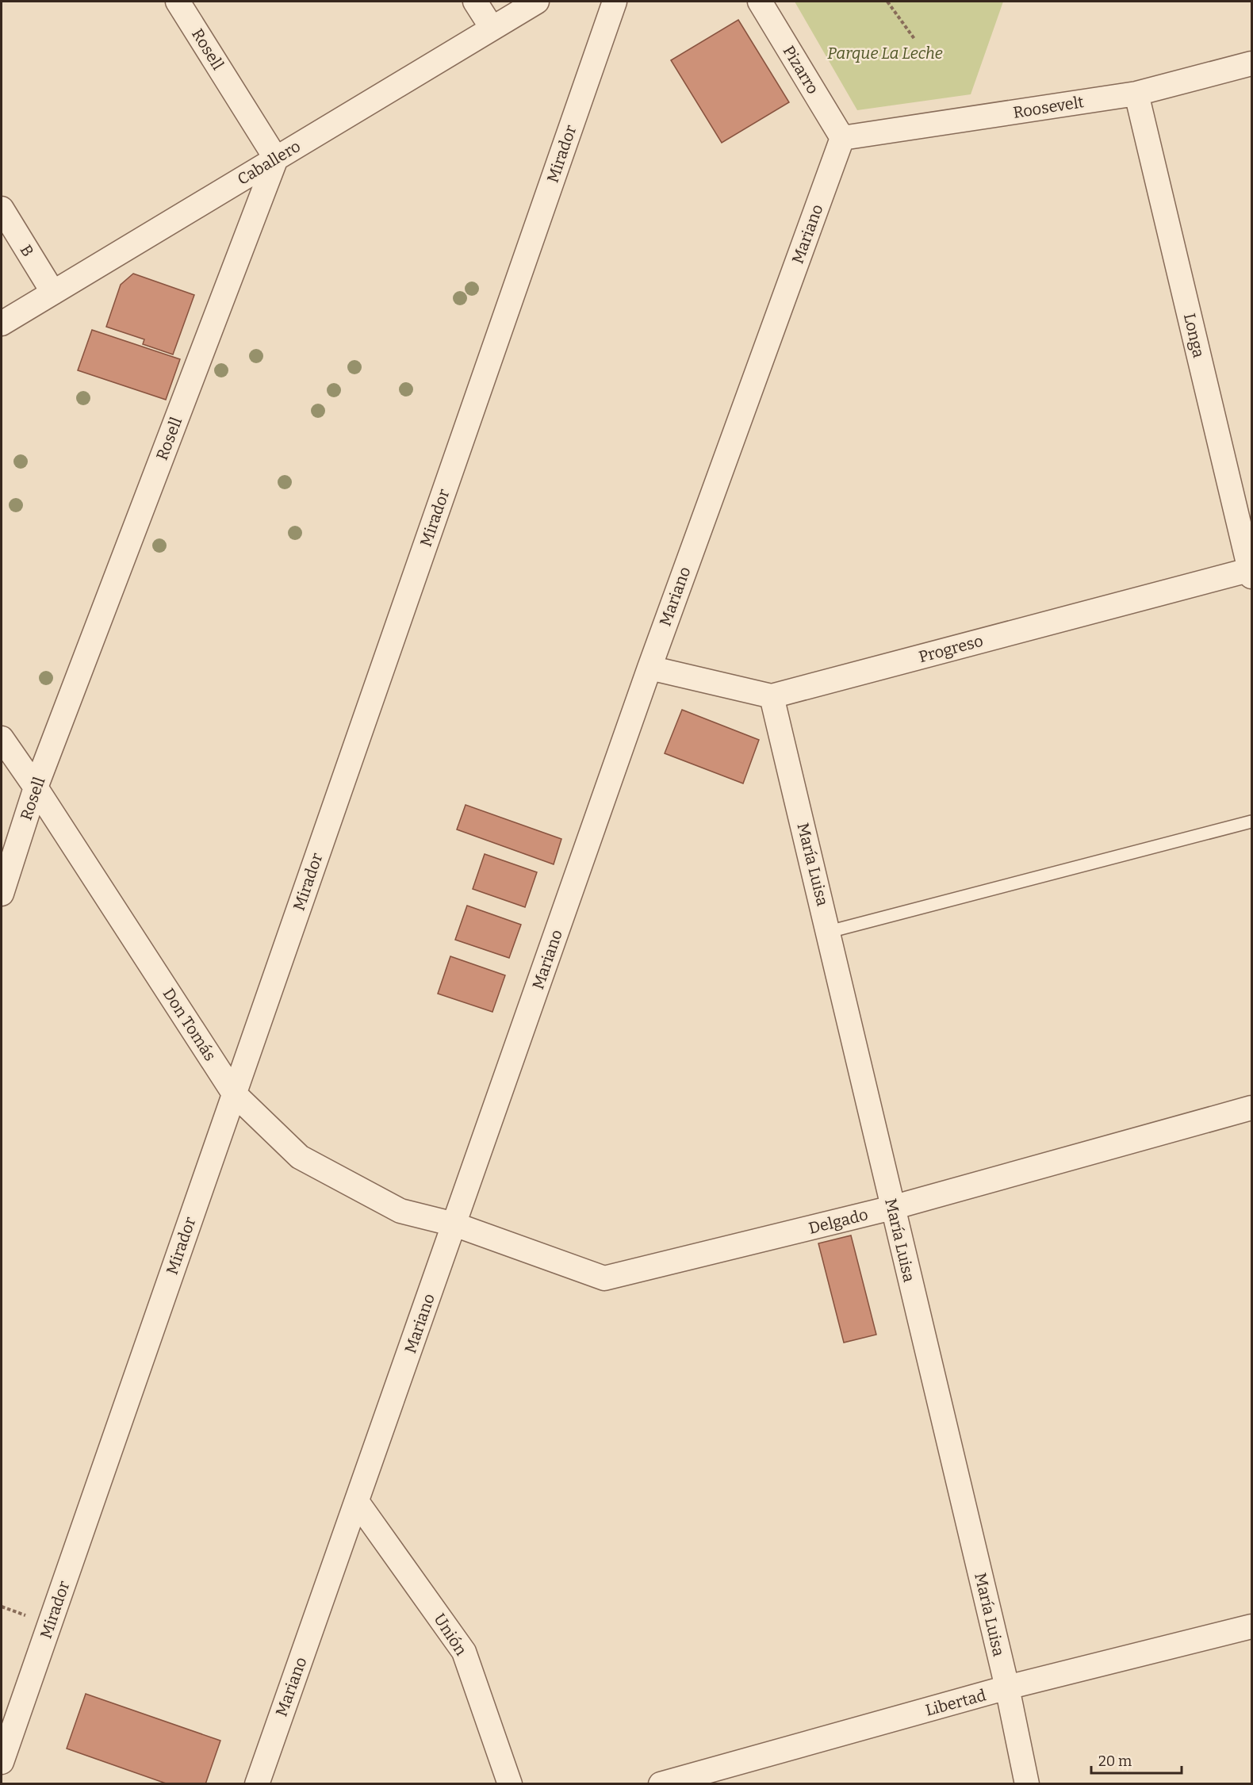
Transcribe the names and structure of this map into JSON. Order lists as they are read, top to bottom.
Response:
{
  "streets": {
    "street": [
      "Rosell",
      "Pizarro",
      "Roosevelt",
      "Mirador",
      "Caballero",
      "Mariano",
      "B",
      "Longa",
      "Progreso",
      "María Luisa",
      "Don Tomás",
      "Delgado",
      "Unión",
      "Libertad"
    ]
  },
  "crossings": [
    ["Rosell", "Caballero"],
    ["Rosell", "Don Tomás"],
    ["Pizarro", "Roosevelt"],
    ["Pizarro", "Mariano"],
    ["Roosevelt", "Mariano"],
    ["Roosevelt", "Longa"],
    ["Mirador", "Don Tomás"],
    ["Caballero", "B"],
    ["Mariano", "Progreso"],
    ["Mariano", "Don Tomás"],
    ["Mariano", "Delgado"],
    ["Mariano", "Unión"],
    ["Longa", "Progreso"],
    ["Progreso", "María Luisa"],
    ["María Luisa", "Delgado"],
    ["María Luisa", "Libertad"],
    ["Don Tomás", "Delgado"]
  ],
  "parks": ["Parque La Leche"],
  "scale_bar": "20 m"
}
